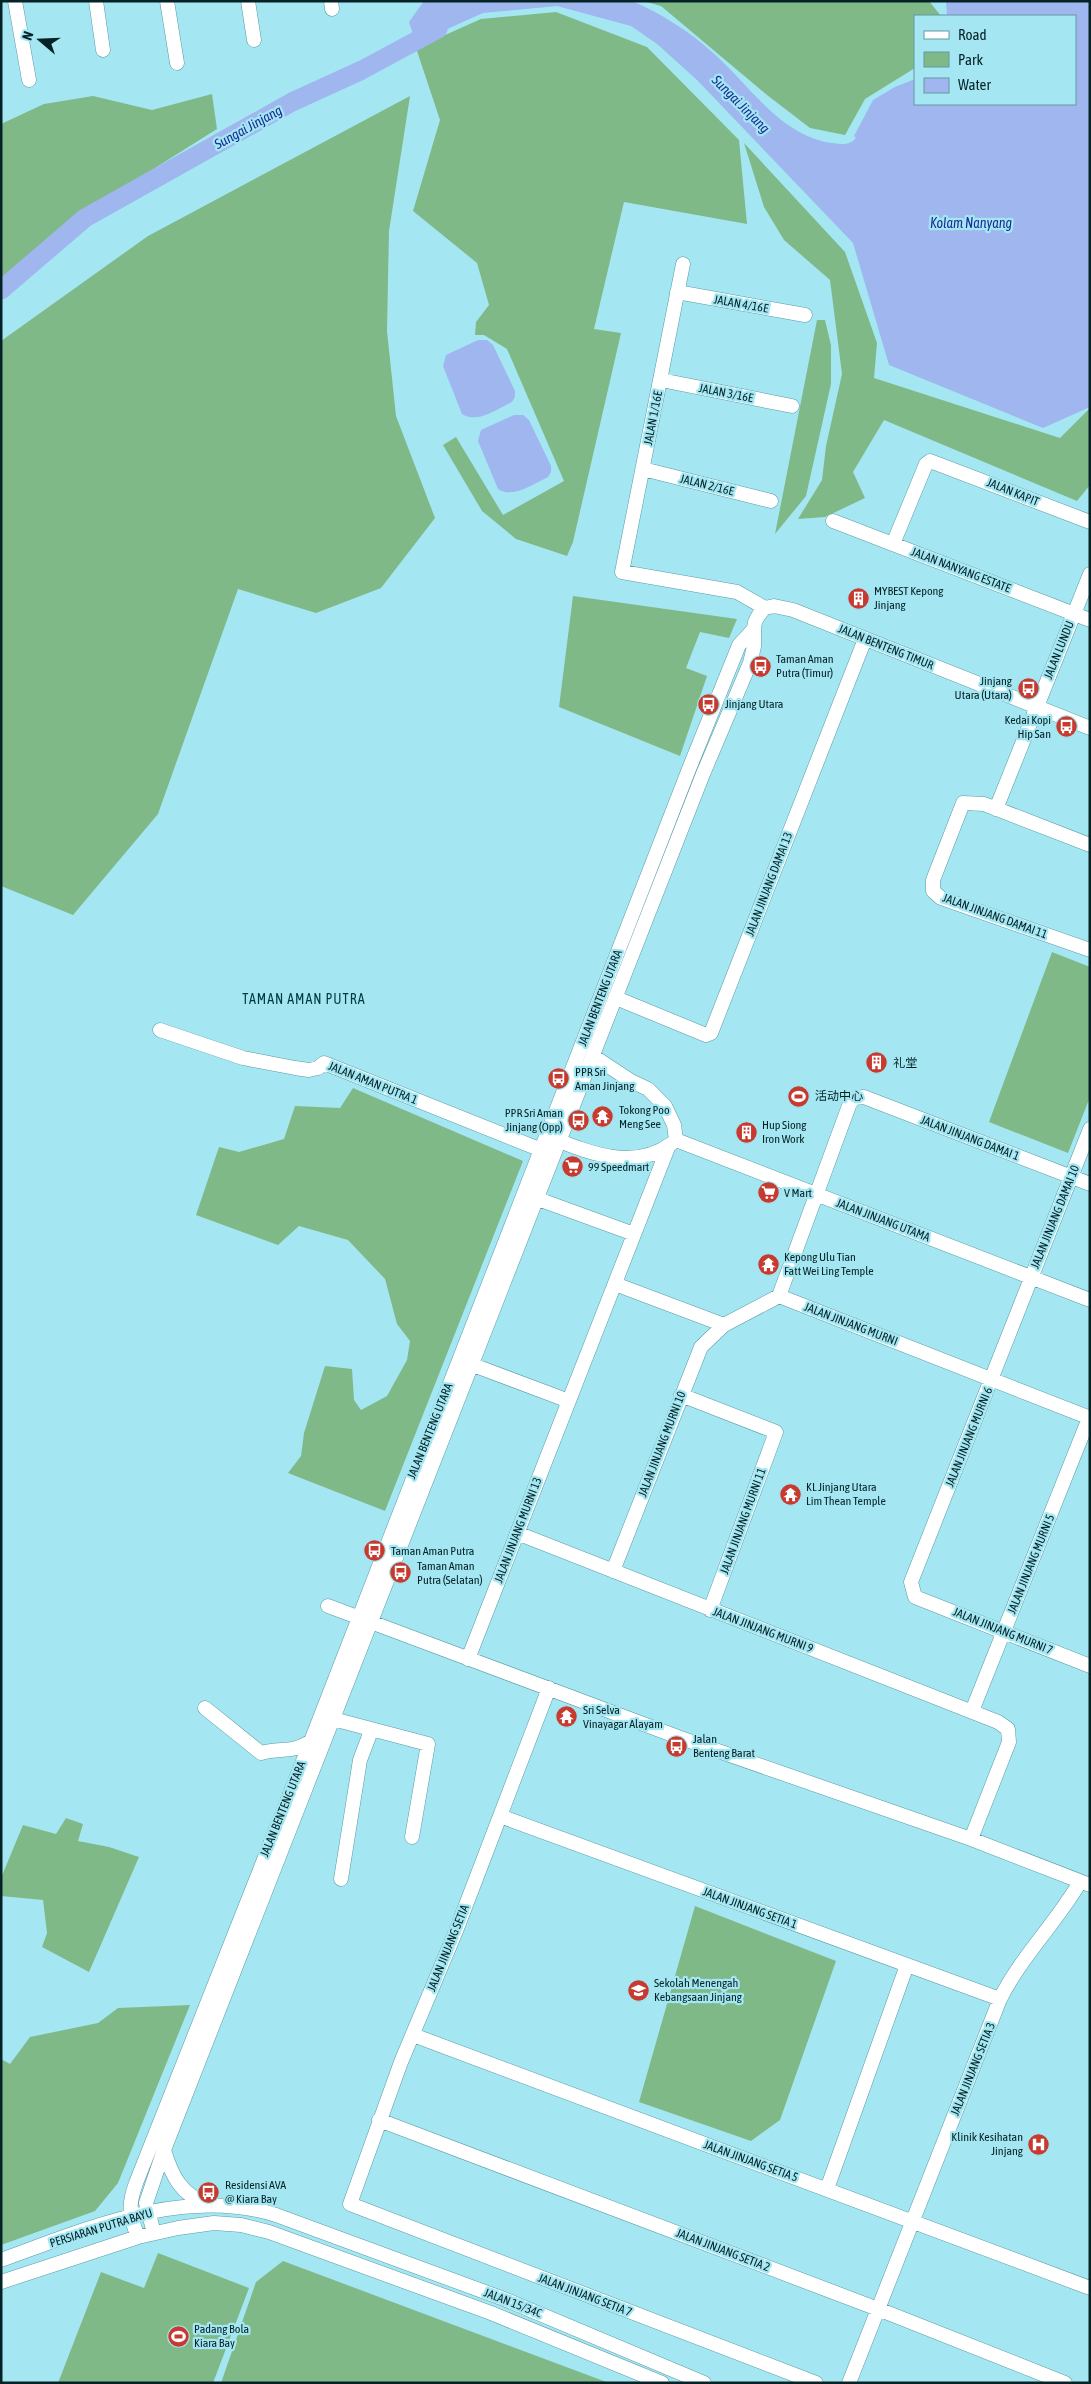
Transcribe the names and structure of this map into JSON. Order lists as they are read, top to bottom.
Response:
{
  "streets": {
    "street": [
      "JALAN 4/16E",
      "JALAN 3/16E",
      "JALAN 1/16E",
      "JALAN 2/16E",
      "JALAN KAPIT",
      "JALAN NANYANG ESTATE",
      "JALAN BENTENG TIMUR",
      "JALAN LUNDU",
      "JALAN JINJANG DAMAI 13",
      "JALAN JINJANG DAMAI 11",
      "JALAN BENTENG UTARA",
      "JALAN AMAN PUTRA 1",
      "JALAN JINJANG DAMAI 1",
      "JALAN JINJANG DAMAI 10",
      "JALAN JINJANG UTAMA",
      "JALAN JINJANG MURNI",
      "JALAN JINJANG MURNI 6",
      "JALAN JINJANG MURNI 10",
      "JALAN JINJANG MURNI 11",
      "JALAN JINJANG MURNI 13",
      "JALAN JINJANG MURNI 5",
      "JALAN JINJANG MURNI 9",
      "JALAN JINJANG MURNI 7",
      "JALAN JINJANG SETIA 1",
      "JALAN JINJANG SETIA",
      "JALAN JINJANG SETIA 3",
      "JALAN JINJANG SETIA 5",
      "PERSIARAN PUTRA BAYU",
      "JALAN JINJANG SETIA 2",
      "JALAN JINJANG SETIA 7",
      "JALAN 15/34C"
    ]
  },
  "crossings": [
    ["JALAN 4/16E", "JALAN 1/16E"],
    ["JALAN 3/16E", "JALAN 1/16E"],
    ["JALAN 1/16E", "JALAN 2/16E"],
    ["JALAN 1/16E", "JALAN BENTENG TIMUR"],
    ["JALAN 1/16E", "JALAN BENTENG UTARA"],
    ["JALAN KAPIT", "JALAN NANYANG ESTATE"],
    ["JALAN NANYANG ESTATE", "JALAN LUNDU"],
    ["JALAN BENTENG TIMUR", "JALAN LUNDU"],
    ["JALAN BENTENG TIMUR", "JALAN JINJANG DAMAI 13"],
    ["JALAN BENTENG TIMUR", "JALAN BENTENG UTARA"],
    ["JALAN LUNDU", "JALAN JINJANG DAMAI 11"],
    ["JALAN JINJANG DAMAI 13", "JALAN BENTENG UTARA"],
    ["JALAN BENTENG UTARA", "JALAN AMAN PUTRA 1"],
    ["JALAN BENTENG UTARA", "PERSIARAN PUTRA BAYU"],
    ["JALAN JINJANG DAMAI 1", "JALAN JINJANG DAMAI 10"],
    ["JALAN JINJANG DAMAI 1", "JALAN JINJANG UTAMA"],
    ["JALAN JINJANG DAMAI 10", "JALAN JINJANG UTAMA"],
    ["JALAN JINJANG DAMAI 10", "JALAN JINJANG MURNI 6"],
    ["JALAN JINJANG UTAMA", "JALAN JINJANG MURNI 6"],
    ["JALAN JINJANG UTAMA", "JALAN JINJANG MURNI 13"],
    ["JALAN JINJANG MURNI", "JALAN JINJANG MURNI 6"],
    ["JALAN JINJANG MURNI", "JALAN JINJANG MURNI 5"],
    ["JALAN JINJANG MURNI 6", "JALAN JINJANG MURNI 7"],
    ["JALAN JINJANG MURNI 10", "JALAN JINJANG MURNI 11"],
    ["JALAN JINJANG MURNI 10", "JALAN JINJANG MURNI 9"],
    ["JALAN JINJANG MURNI 11", "JALAN JINJANG MURNI 9"],
    ["JALAN JINJANG MURNI 13", "JALAN JINJANG MURNI 9"],
    ["JALAN JINJANG MURNI 5", "JALAN JINJANG MURNI 9"],
    ["JALAN JINJANG MURNI 5", "JALAN JINJANG MURNI 7"],
    ["JALAN JINJANG SETIA 1", "JALAN JINJANG SETIA"],
    ["JALAN JINJANG SETIA 1", "JALAN JINJANG SETIA 3"],
    ["JALAN JINJANG SETIA", "JALAN JINJANG SETIA 5"],
    ["JALAN JINJANG SETIA", "JALAN JINJANG SETIA 2"],
    ["JALAN JINJANG SETIA", "JALAN JINJANG SETIA 7"],
    ["JALAN JINJANG SETIA 3", "JALAN JINJANG SETIA 5"],
    ["JALAN JINJANG SETIA 3", "JALAN JINJANG SETIA 2"],
    ["PERSIARAN PUTRA BAYU", "JALAN 15/34C"]
  ],
  "districts": ["TAMAN AMAN PUTRA"],
  "water": ["Sungai Jinjang", "Kolam Nanyang"],
  "places": {
    "building": ["MYBEST Kepong Jinjang", "礼堂", "Hup Siong Iron Work"],
    "bus stop": [
      "Taman Aman Putra (Timur)",
      "Jinjang Utara (Utara)",
      "Jinjang Utara",
      "Kedai Kopi Hip San",
      "PPR Sri Aman Jinjang",
      "PPR Sri Aman Jinjang (Opp)",
      "Taman Aman Putra",
      "Taman Aman Putra (Selatan)",
      "Jalan Benteng Barat",
      "Residensi AVA @ Kiara Bay"
    ],
    "sports": ["活动中心", "Padang Bola Kiara Bay"],
    "temple": [
      "Tokong Poo Meng See",
      "Kepong Ulu Tian Fatt Wei Ling Temple",
      "KL Jinjang Utara Lim Thean Temple",
      "Sri Selva Vinayagar Alayam"
    ],
    "supermarket": ["99 Speedmart", "V Mart"],
    "school or university": ["Sekolah Menengah Kebangsaan Jinjang"],
    "hospital": ["Klinik Kesihatan Jinjang"]
  },
  "legend": ["Road", "Park", "Water"],
  "north": "left"
}
